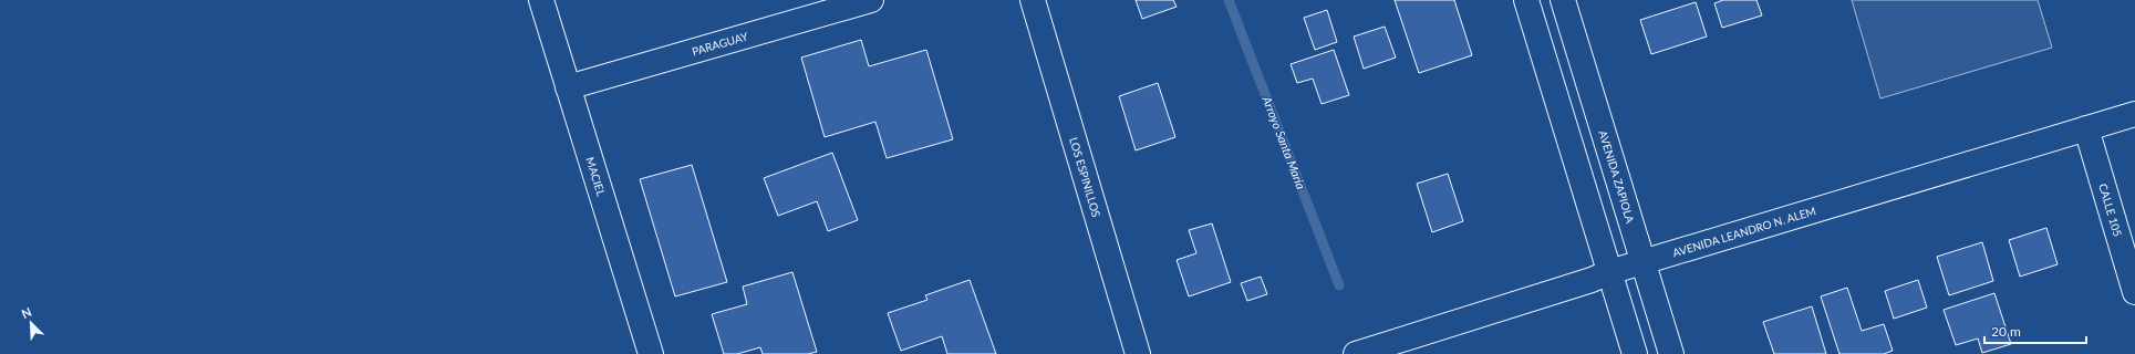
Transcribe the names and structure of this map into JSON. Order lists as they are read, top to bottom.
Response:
{
  "streets": {
    "main road": [
      "PARAGUAY",
      "MACIEL",
      "LOS ESPINILLOS",
      "AVENIDA ZAPIOLA",
      "CALLE 105",
      "AVENIDA LEANDRO N. ALEM"
    ]
  },
  "crossings": [
    ["PARAGUAY", "MACIEL"],
    ["AVENIDA ZAPIOLA", "AVENIDA LEANDRO N. ALEM"],
    ["CALLE 105", "AVENIDA LEANDRO N. ALEM"]
  ],
  "water": ["Arroyo Santa María"],
  "scale_bar": "20 m",
  "north": "top left"
}
